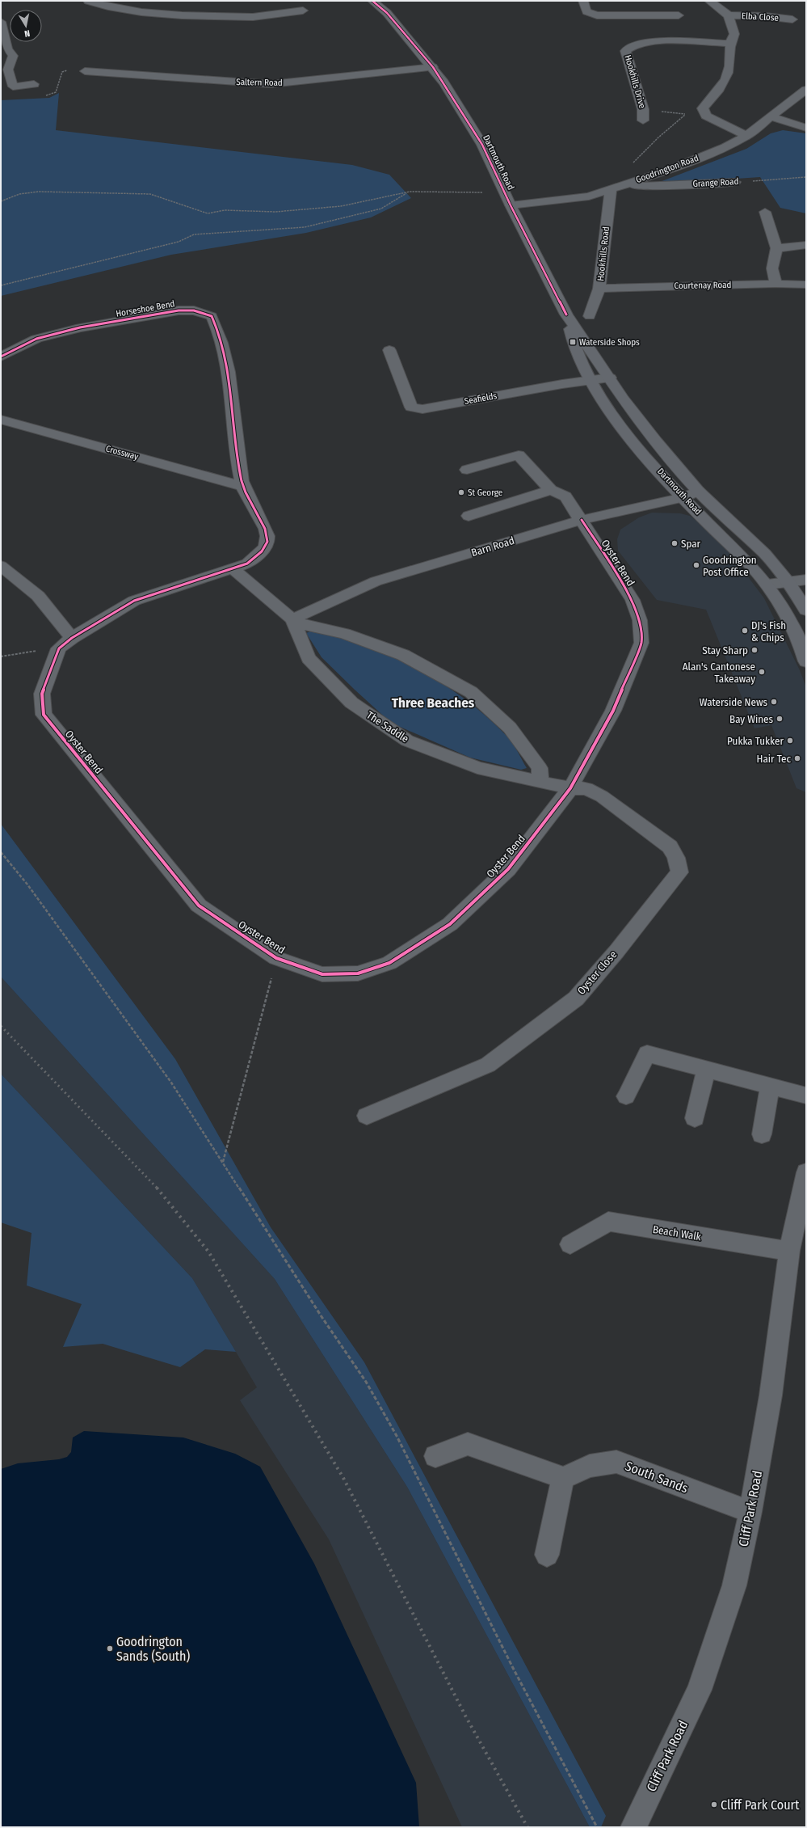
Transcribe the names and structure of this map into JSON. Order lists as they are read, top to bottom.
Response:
{
  "streets": {
    "main road": ["Dartmouth Road"],
    "street": [
      "Elba Close",
      "Hookhills Drive",
      "Saltern Road",
      "Goodrington Road",
      "Grange Road",
      "Hookhills Road",
      "Courtenay Road",
      "Horseshoe Bend",
      "Seafields",
      "Crossway",
      "Barn Road",
      "Oyster Bend",
      "The Saddle",
      "Oyster Close",
      "Beach Walk",
      "South Sands",
      "Cliff Park Road"
    ]
  },
  "crossings": [
    ["Saltern Road", "Dartmouth Road"],
    ["Dartmouth Road", "Goodrington Road"],
    ["Dartmouth Road", "Seafields"],
    ["Dartmouth Road", "Barn Road"],
    ["Goodrington Road", "Grange Road"],
    ["Goodrington Road", "Hookhills Road"],
    ["Hookhills Road", "Courtenay Road"],
    ["Horseshoe Bend", "Crossway"],
    ["Barn Road", "Oyster Bend"],
    ["Barn Road", "The Saddle"],
    ["Oyster Bend", "The Saddle"],
    ["Oyster Bend", "Oyster Close"],
    ["The Saddle", "Oyster Close"],
    ["Beach Walk", "Cliff Park Road"],
    ["South Sands", "Cliff Park Road"]
  ],
  "districts": ["Three Beaches"],
  "places": {
    "transit": ["Waterside Shops"],
    "other": [
      "St George",
      "Spar",
      "Goodrington Post Office",
      "DJ's Fish & Chips",
      "Stay Sharp",
      "Alan's Cantonese Takeaway",
      "Waterside News",
      "Bay Wines",
      "Pukka Tukker",
      "Hair Tec",
      "Goodrington Sands (South)",
      "Cliff Park Court"
    ]
  },
  "north": "bottom"
}
